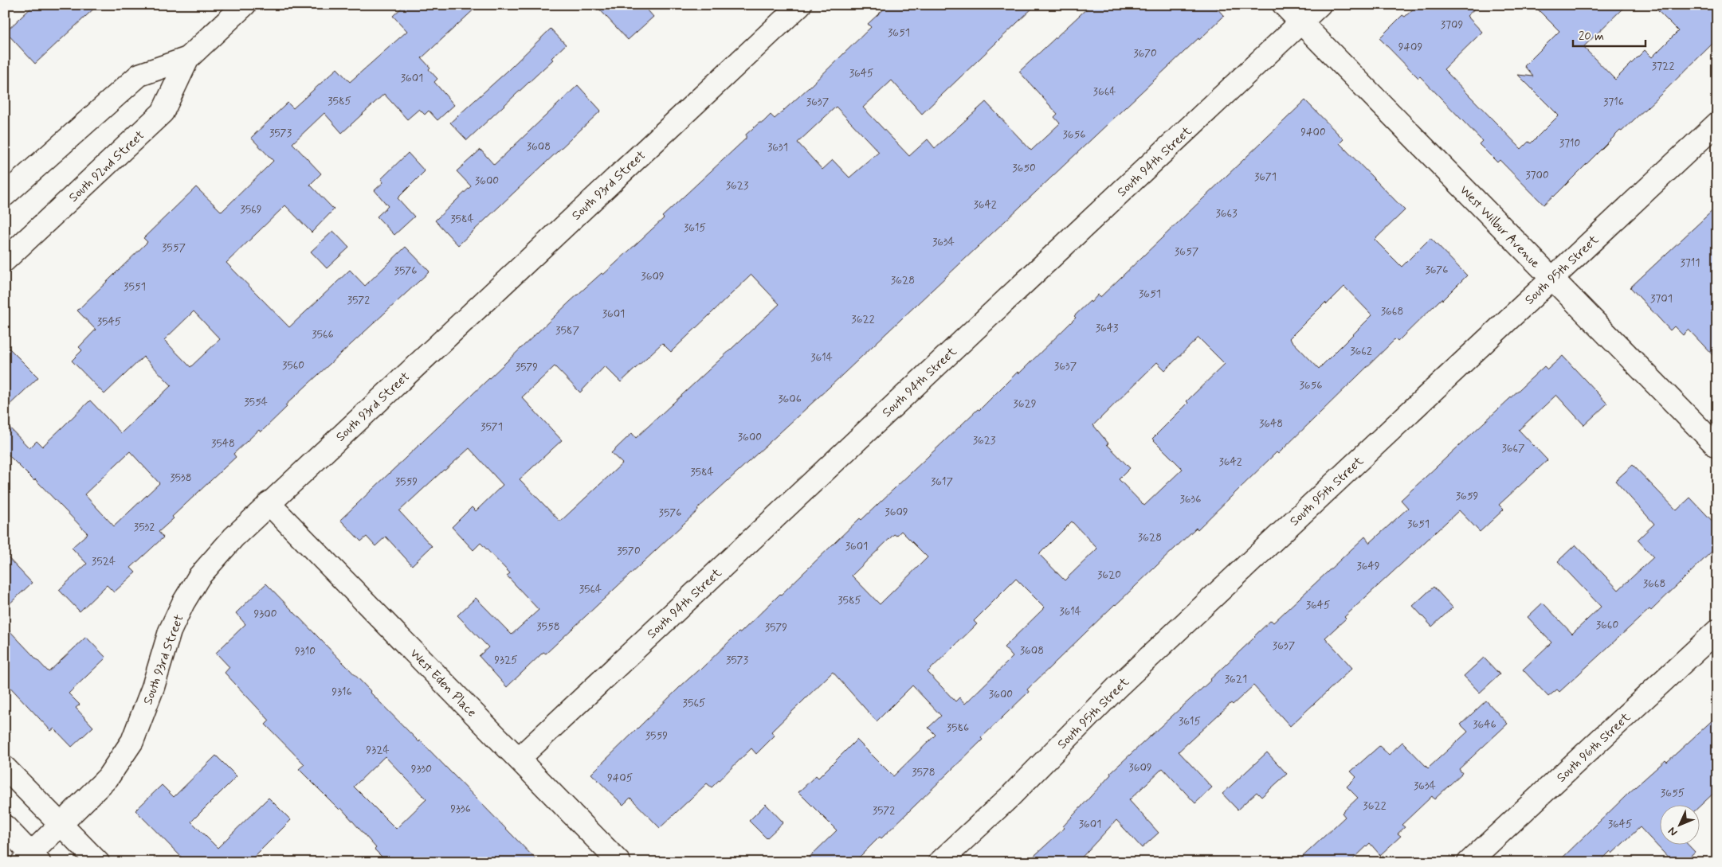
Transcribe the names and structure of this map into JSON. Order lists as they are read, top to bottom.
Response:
{
  "streets": {
    "street": [
      "South 94th Street",
      "South 92nd Street",
      "South 93rd Street",
      "West Wilbur Avenue",
      "South 95th Street",
      "West Eden Place",
      "South 96th Street"
    ]
  },
  "crossings": [
    ["South 94th Street", "West Wilbur Avenue"],
    ["South 94th Street", "West Eden Place"],
    ["South 93rd Street", "West Eden Place"],
    ["West Wilbur Avenue", "South 95th Street"]
  ],
  "house_numbers": [
    "3709",
    "3651",
    "9409",
    "3670",
    "3722",
    "3645",
    "3601",
    "3664",
    "3585",
    "3637",
    "3716",
    "9400",
    "3573",
    "3656",
    "3710",
    "3608",
    "3631",
    "3650",
    "3700",
    "3671",
    "3600",
    "3623",
    "3642",
    "3569",
    "3663",
    "3584",
    "3615",
    "3634",
    "3557",
    "3657",
    "3711",
    "3676",
    "3576",
    "3609",
    "3628",
    "3551",
    "3651",
    "3701",
    "3572",
    "3668",
    "3601",
    "3622",
    "3545",
    "3643",
    "3587",
    "3566",
    "3662",
    "3614",
    "3560",
    "3637",
    "3579",
    "3656",
    "3606",
    "3554",
    "3629",
    "3648",
    "3571",
    "3600",
    "3623",
    "3548",
    "3667",
    "3642",
    "3584",
    "3538",
    "3559",
    "3617",
    "3659",
    "3636",
    "3609",
    "3576",
    "3651",
    "3532",
    "3628",
    "3601",
    "3570",
    "3524",
    "3649",
    "3620",
    "3668",
    "3564",
    "3585",
    "3645",
    "3614",
    "9300",
    "3660",
    "3558",
    "3579",
    "3637",
    "3608",
    "9310",
    "9325",
    "3573",
    "3621",
    "9316",
    "3600",
    "3565",
    "3615",
    "3646",
    "3586",
    "3559",
    "9324",
    "3609",
    "9330",
    "3578",
    "9405",
    "3634",
    "3655",
    "3622",
    "9336",
    "3572",
    "3601",
    "3645"
  ],
  "scale_bar": "20 m",
  "north": "bottom left"
}
